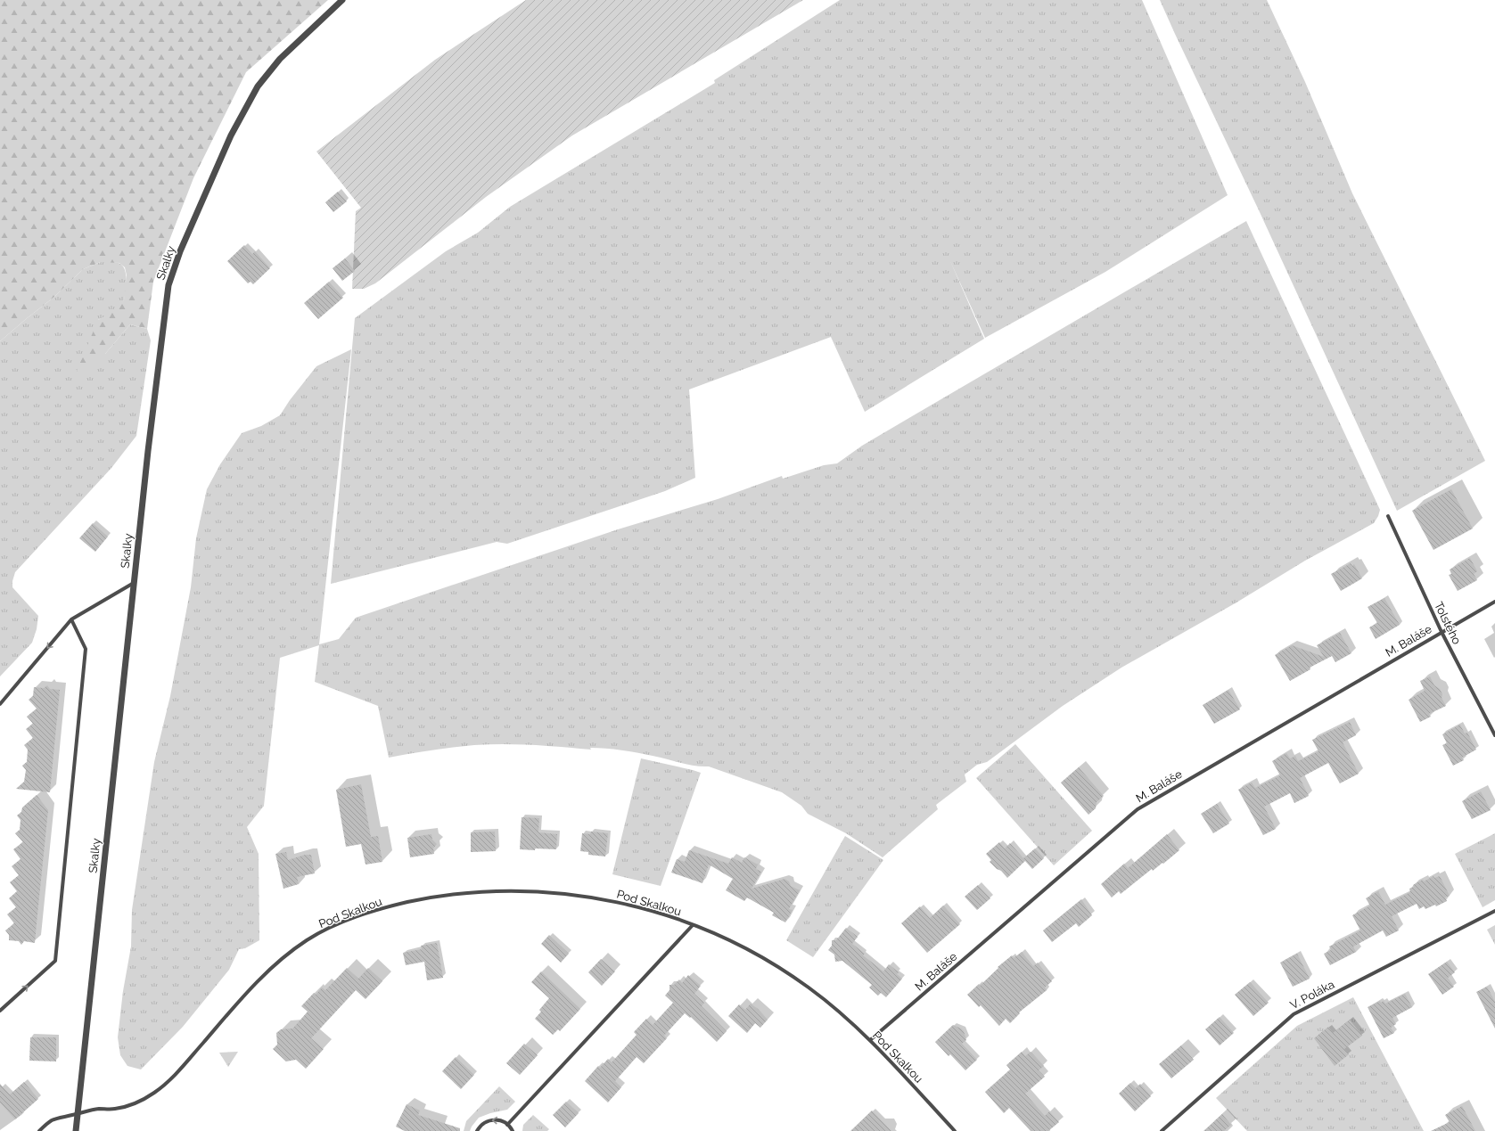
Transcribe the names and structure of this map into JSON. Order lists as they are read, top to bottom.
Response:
{
  "streets": {
    "street": [
      "Skalky",
      "Tolstého",
      "M. Baláše",
      "Pod Skalkou",
      "V. Poláka"
    ]
  },
  "crossings": [
    ["Skalky", "Pod Skalkou"],
    ["Tolstého", "M. Baláše"],
    ["M. Baláše", "Pod Skalkou"]
  ]
}
